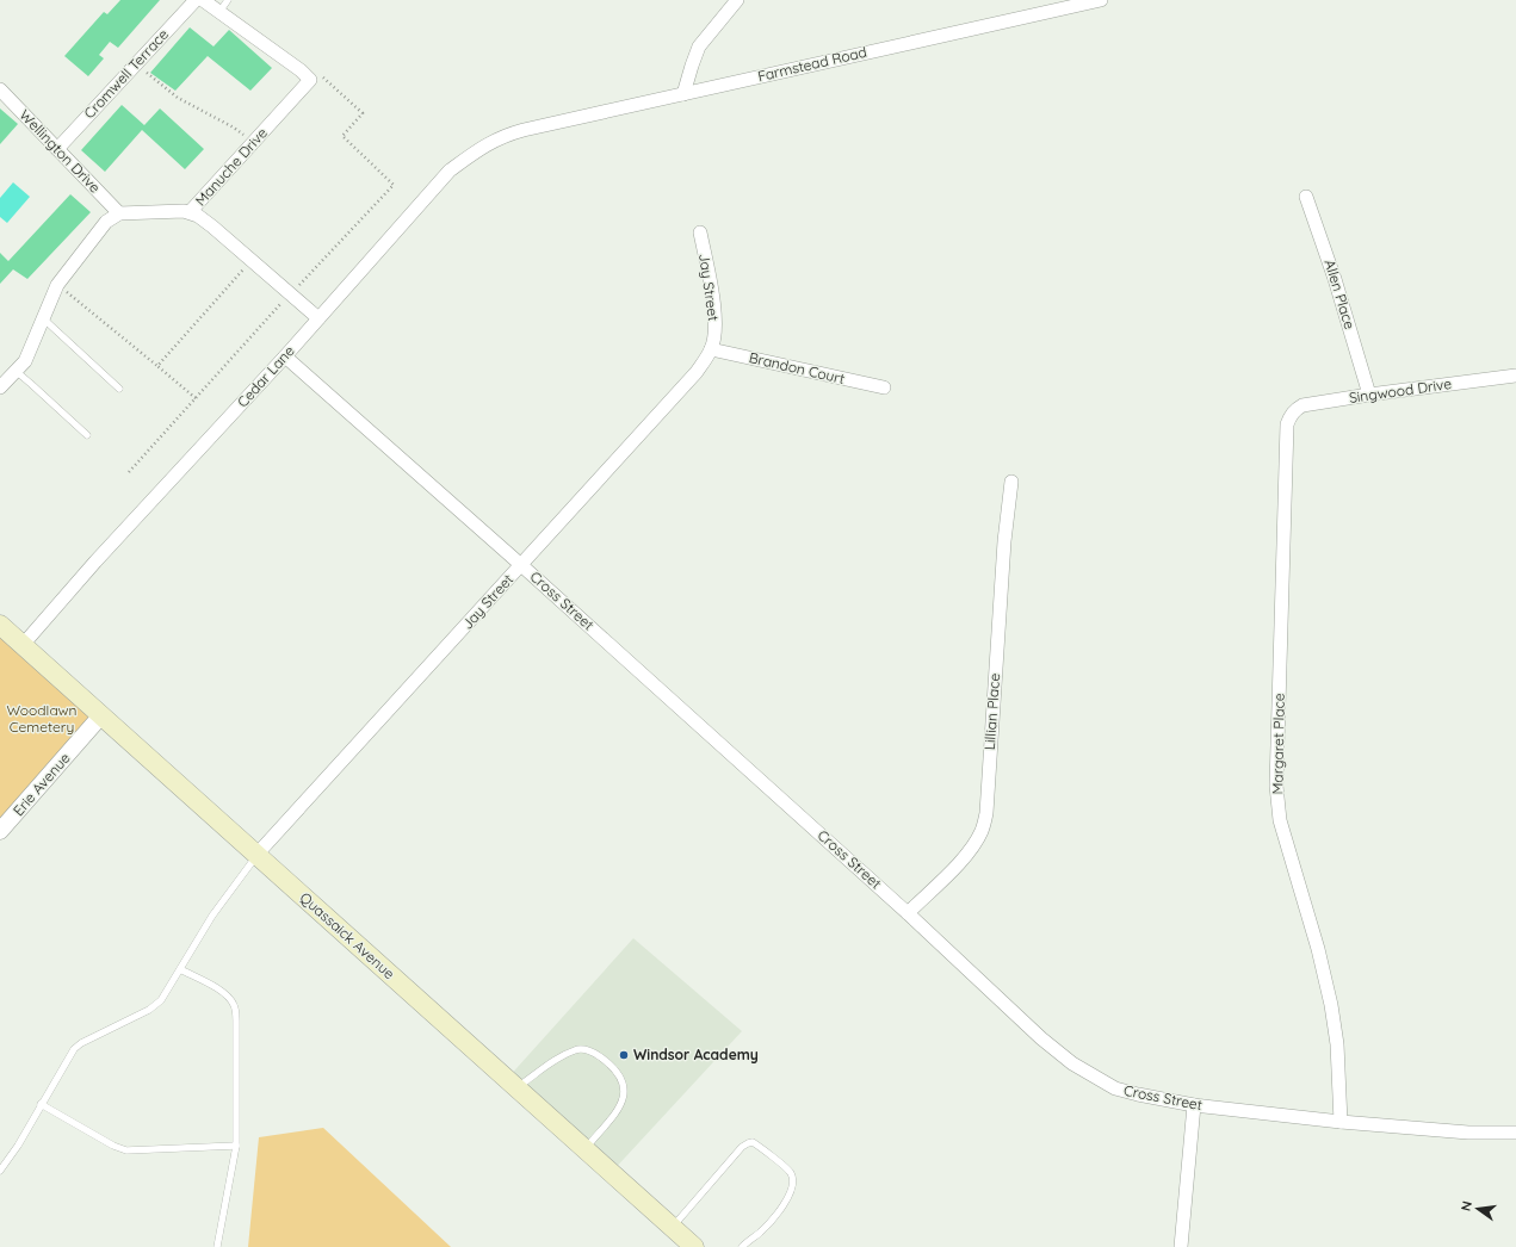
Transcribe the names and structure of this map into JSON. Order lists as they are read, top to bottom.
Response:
{
  "streets": {
    "main road": ["Quassaick Avenue"],
    "street": [
      "Farmstead Road",
      "Cromwell Terrace",
      "Wellington Drive",
      "Manuche Drive",
      "Jay Street",
      "Allen Place",
      "Brandon Court",
      "Cedar Lane",
      "Singwood Drive",
      "Cross Street",
      "Lillian Place",
      "Margaret Place",
      "Erie Avenue"
    ]
  },
  "crossings": [
    ["Farmstead Road", "Cedar Lane"],
    ["Cromwell Terrace", "Wellington Drive"],
    ["Wellington Drive", "Manuche Drive"],
    ["Jay Street", "Brandon Court"],
    ["Jay Street", "Cross Street"],
    ["Jay Street", "Quassaick Avenue"],
    ["Allen Place", "Singwood Drive"],
    ["Cedar Lane", "Cross Street"],
    ["Cedar Lane", "Quassaick Avenue"],
    ["Singwood Drive", "Margaret Place"],
    ["Cross Street", "Lillian Place"],
    ["Cross Street", "Margaret Place"],
    ["Erie Avenue", "Quassaick Avenue"]
  ],
  "parks": ["Woodlawn Cemetery"],
  "places": ["Windsor Academy"],
  "north": "left"
}
